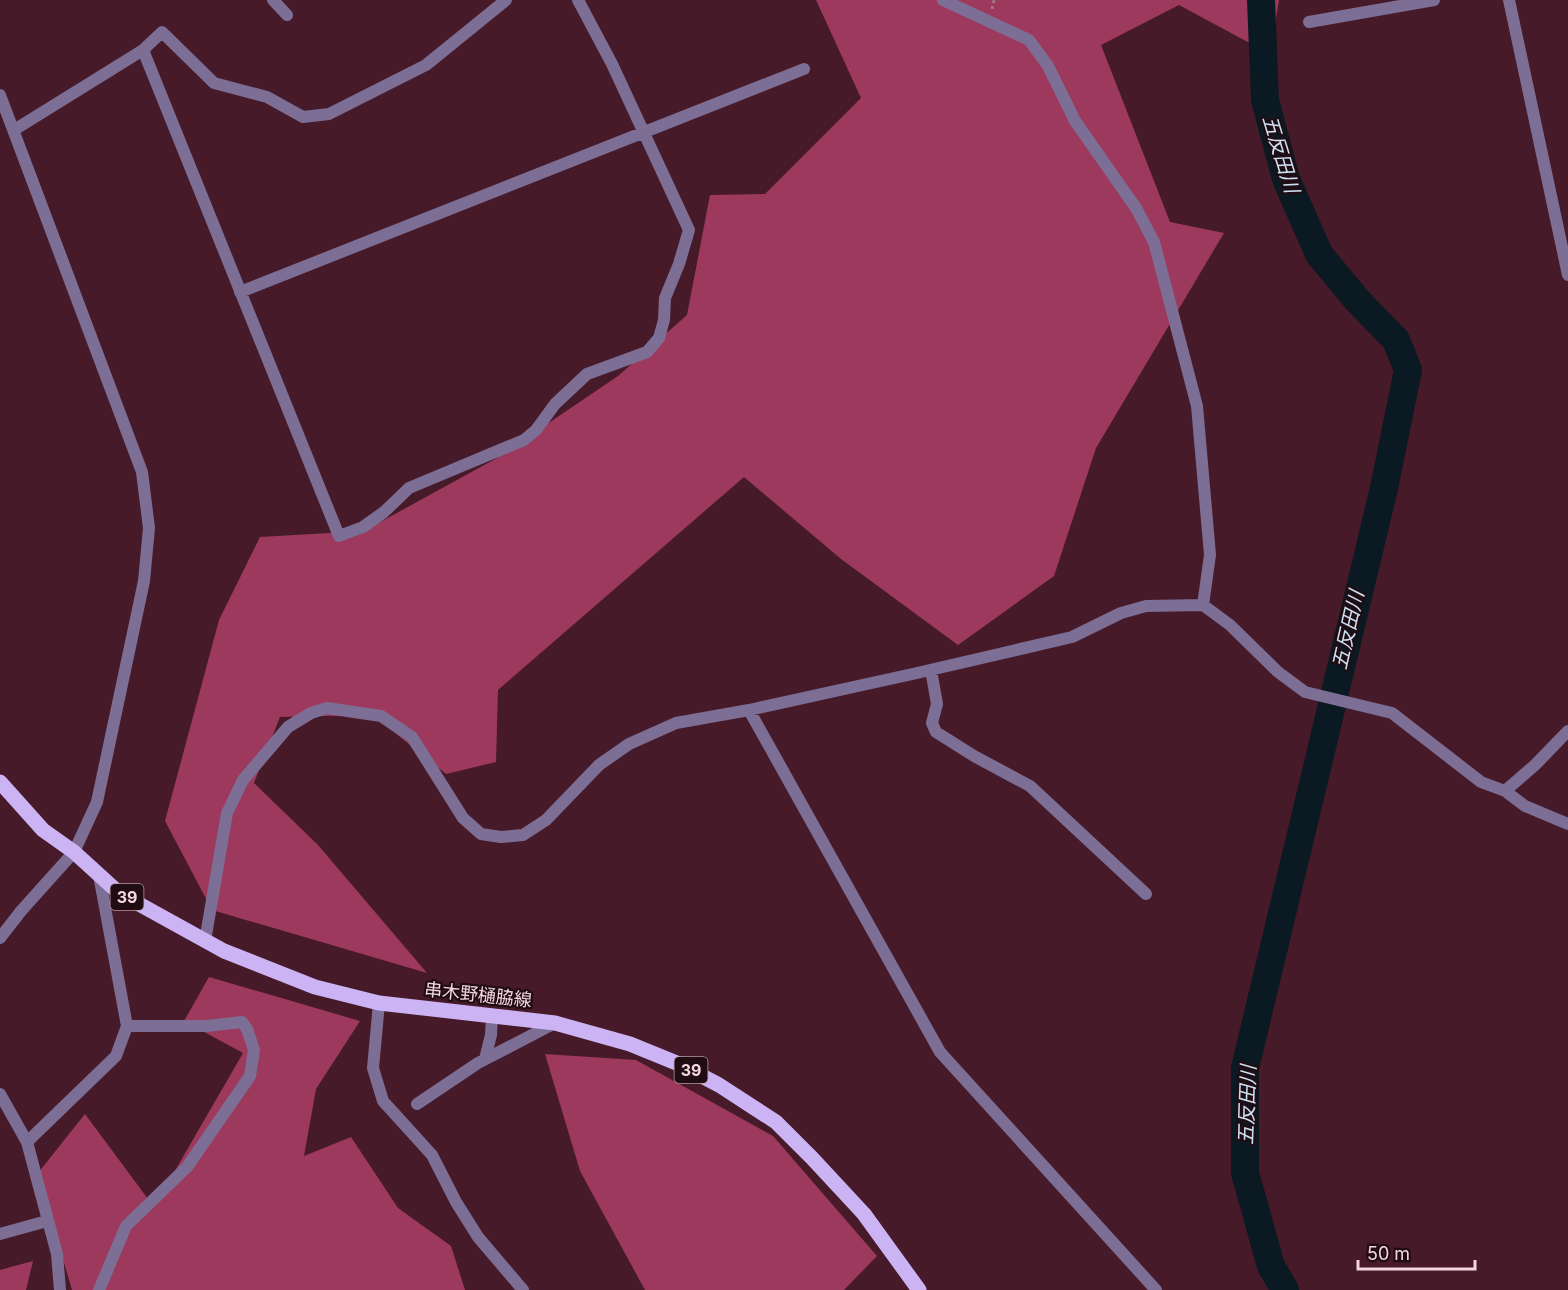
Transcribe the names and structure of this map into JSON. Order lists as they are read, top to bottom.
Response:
{
  "streets": {
    "main road": ["39", "串木野樋脇線"]
  },
  "water": ["五反田川"],
  "scale_bar": "50 m"
}
